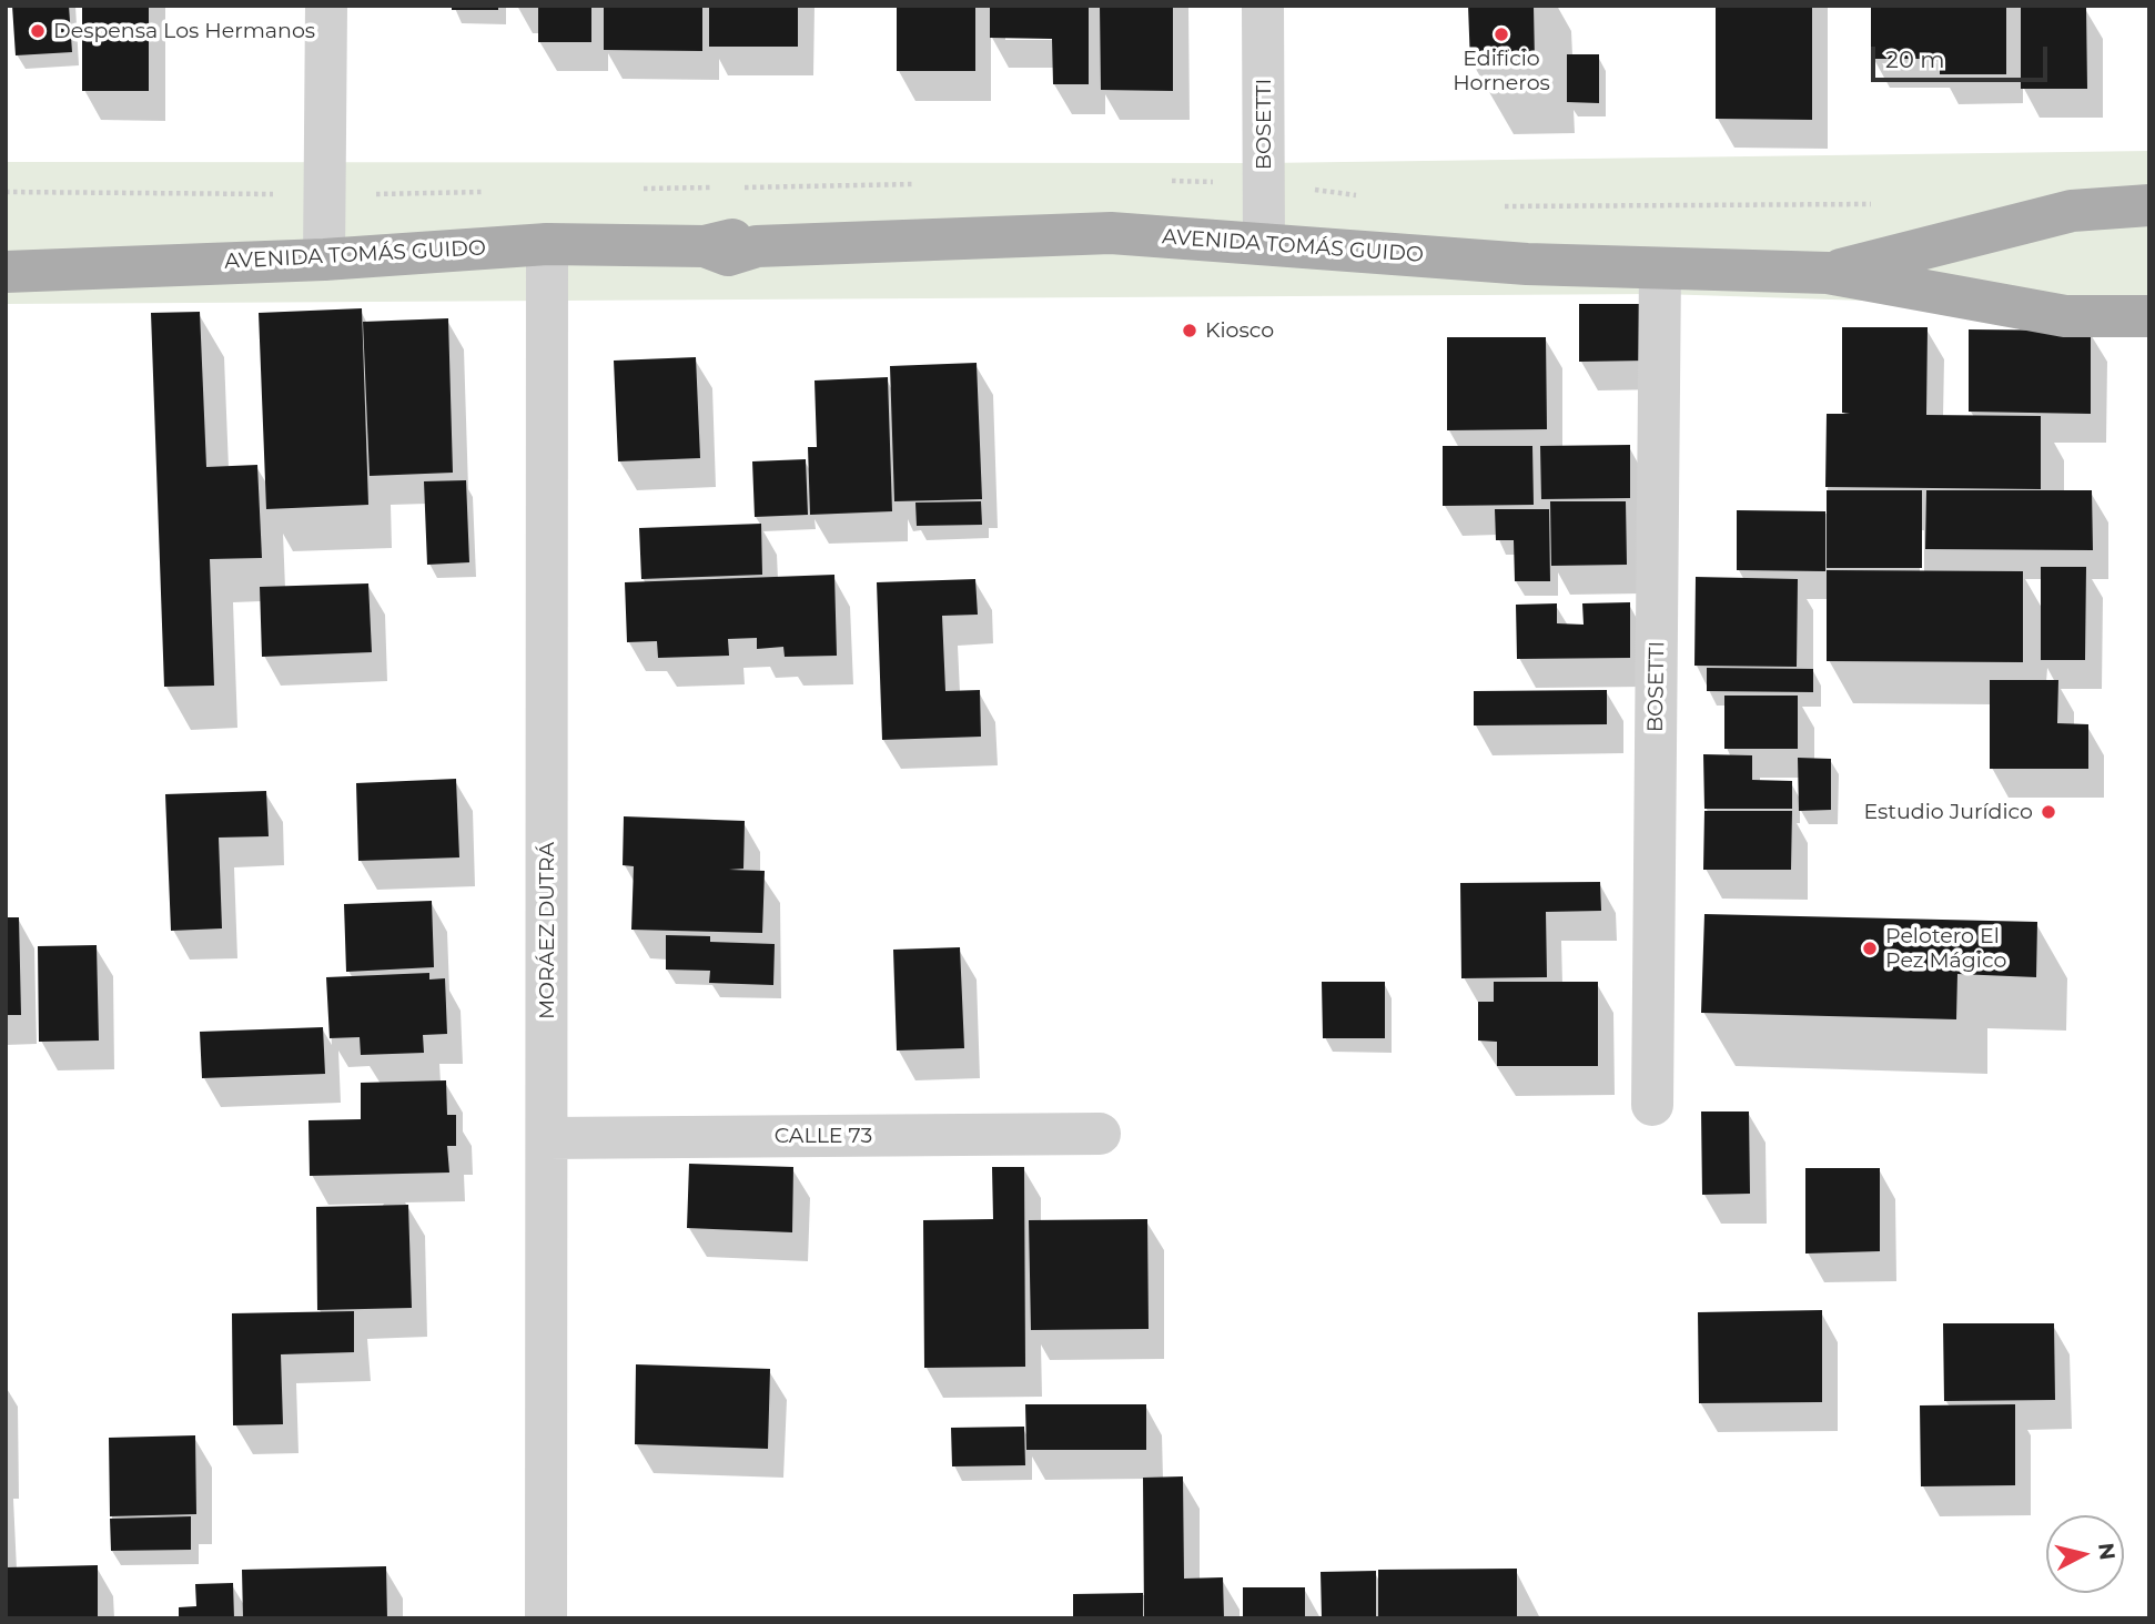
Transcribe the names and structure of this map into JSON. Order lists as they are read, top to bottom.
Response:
{
  "streets": {
    "main road": ["AVENIDA TOMÁS GUIDO"],
    "street": ["BOSETTI", "MORÁEZ DUTRÁ", "CALLE 73"]
  },
  "crossings": [
    ["BOSETTI", "AVENIDA TOMÁS GUIDO"],
    ["AVENIDA TOMÁS GUIDO", "MORÁEZ DUTRÁ"],
    ["MORÁEZ DUTRÁ", "CALLE 73"]
  ],
  "places": [
    "Despensa Los Hermanos",
    "Edificio Horneros",
    "Kiosco",
    "Estudio Jurídico",
    "Pelotero El Pez Mágico"
  ],
  "scale_bar": "20 m",
  "north": "right"
}
